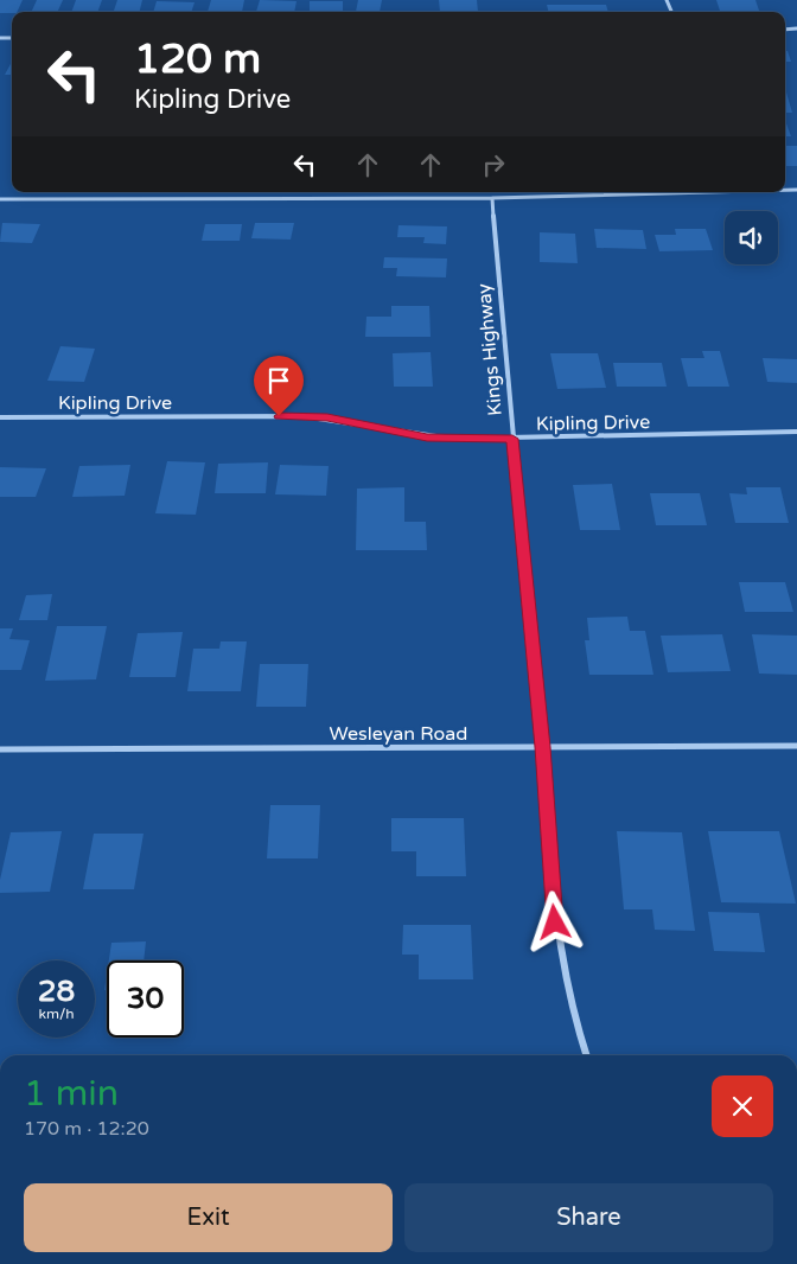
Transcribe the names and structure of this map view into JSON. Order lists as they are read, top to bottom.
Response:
{
  "streets": {
    "street": ["Kings Highway", "Kipling Drive", "Wesleyan Road"]
  },
  "crossings": [
    ["Kings Highway", "Kipling Drive"],
    ["Kings Highway", "Wesleyan Road"]
  ],
  "page": {
    "turn": ["120 m", "Kipling Drive"],
    "speed": "28 km/h",
    "limit": "30",
    "heading": ["1 min", "170 m · 12:20"],
    "buttons": ["Exit", "Share"]
  }
}
